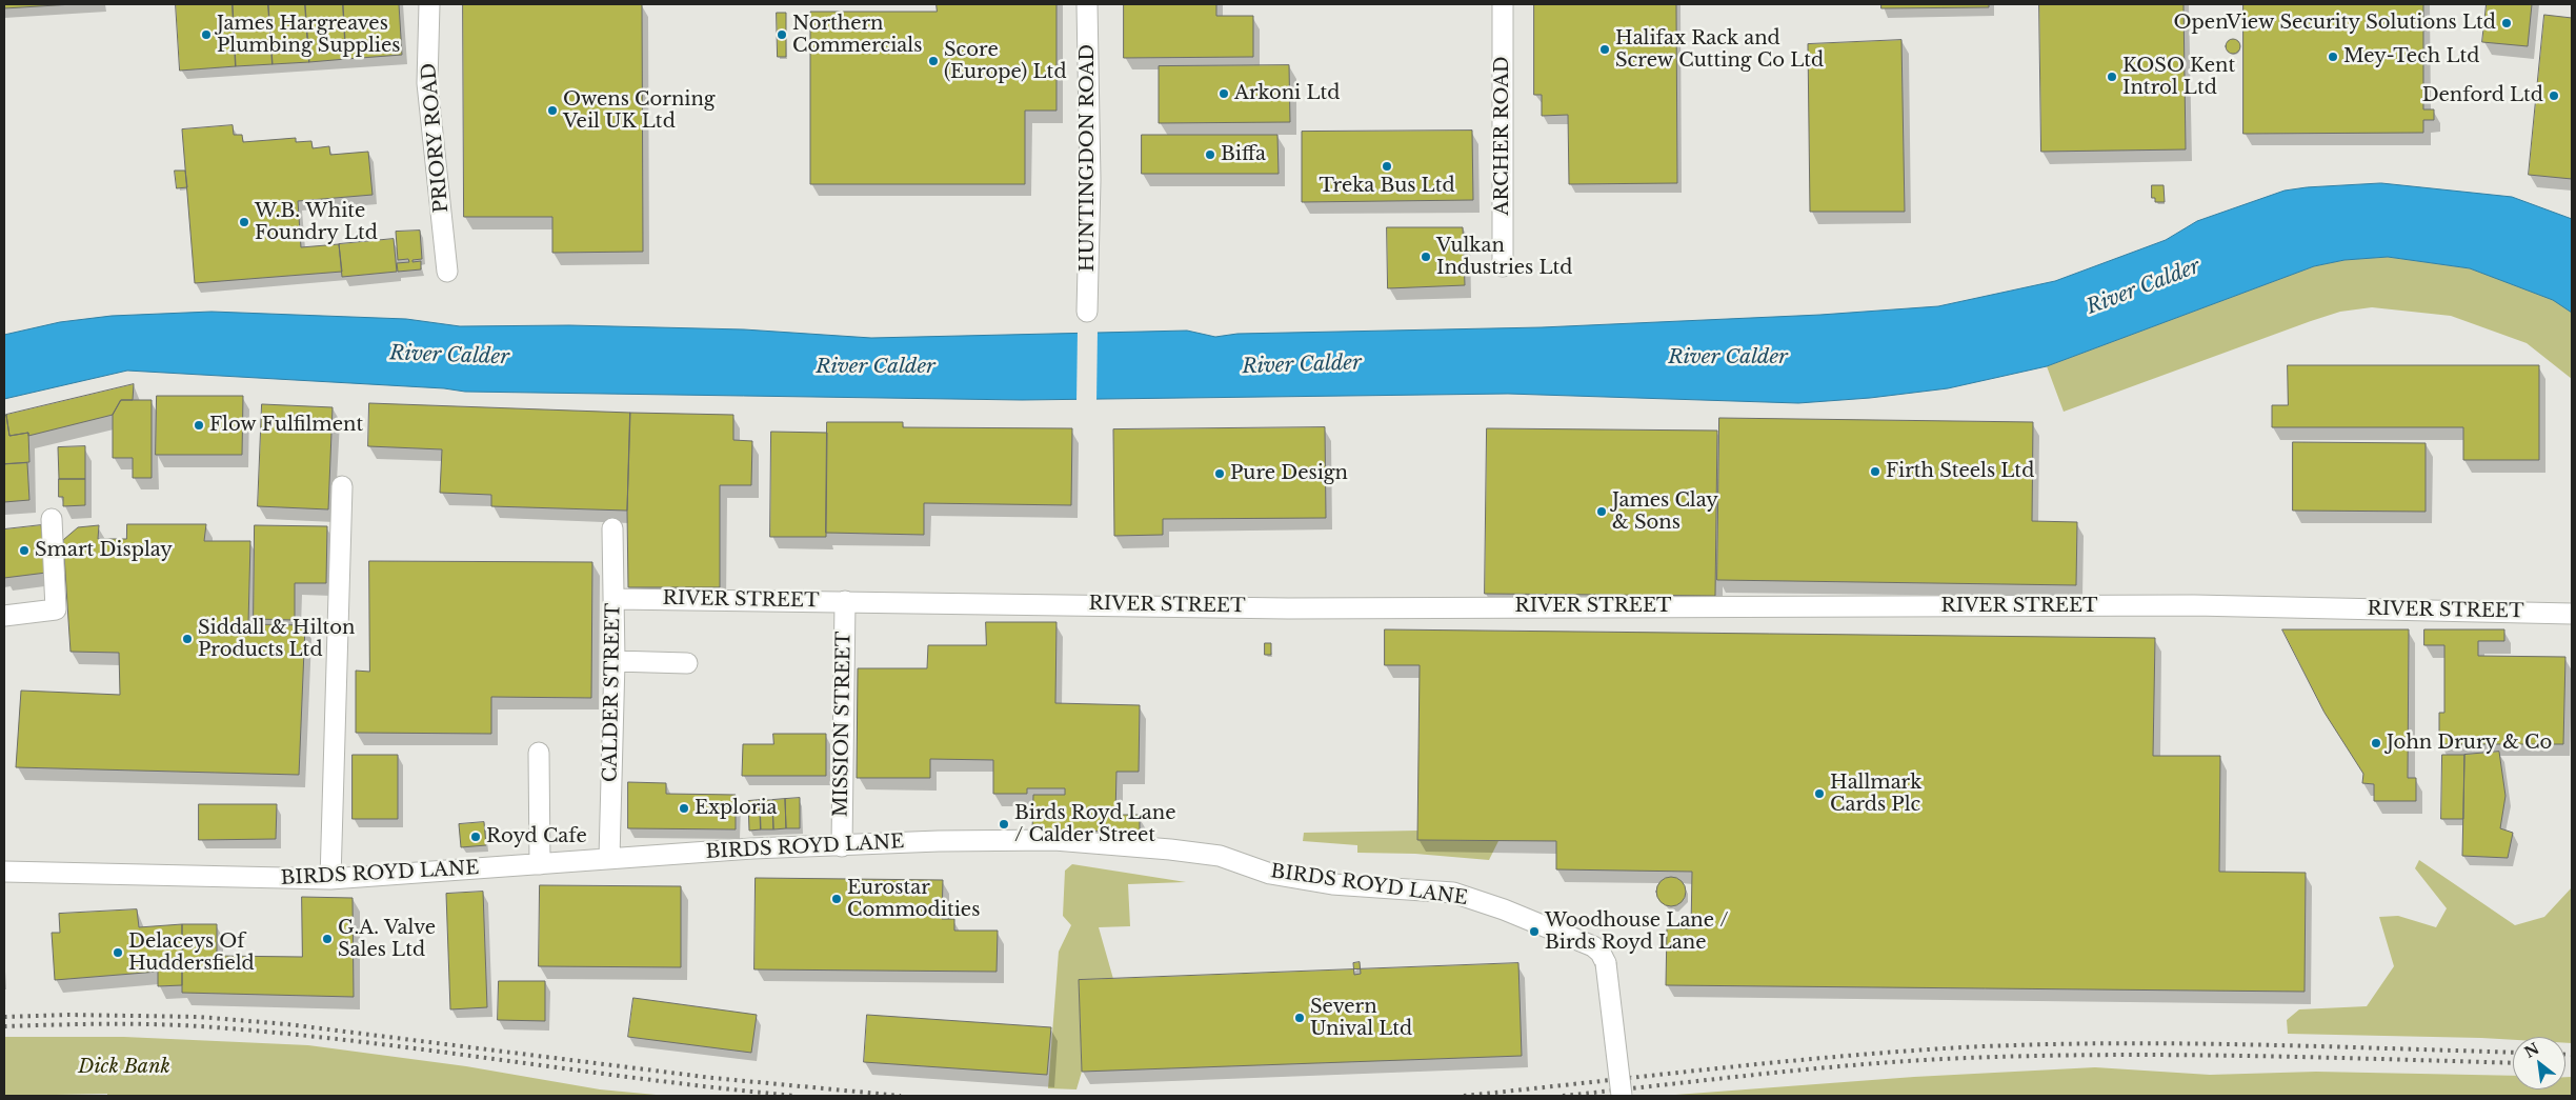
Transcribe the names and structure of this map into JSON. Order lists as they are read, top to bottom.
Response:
{
  "streets": {
    "street": [
      "ARCHER ROAD",
      "PRIORY ROAD",
      "HUNTINGDON ROAD",
      "RIVER STREET",
      "CALDER STREET",
      "MISSION STREET",
      "BIRDS ROYD LANE"
    ]
  },
  "crossings": [
    ["RIVER STREET", "CALDER STREET"],
    ["RIVER STREET", "MISSION STREET"],
    ["CALDER STREET", "BIRDS ROYD LANE"],
    ["MISSION STREET", "BIRDS ROYD LANE"]
  ],
  "water": ["River Calder"],
  "parks": ["Dick Bank"],
  "places": [
    "OpenView Security Solutions Ltd",
    "James Hargreaves Plumbing Supplies",
    "Northern Commercials",
    "Halifax Rack and Screw Cutting Co Ltd",
    "Mey-Tech Ltd",
    "Score (Europe) Ltd",
    "KOSO Kent Introl Ltd",
    "Arkoni Ltd",
    "Denford Ltd",
    "Owens Corning Veil UK Ltd",
    "Biffa",
    "Treka Bus Ltd",
    "W.B. White Foundry Ltd",
    "Vulkan Industries Ltd",
    "Flow Fulfilment",
    "Firth Steels Ltd",
    "Pure Design",
    "James Clay & Sons",
    "Smart Display",
    "Siddall & Hilton Products Ltd",
    "John Drury & Co",
    "Hallmark Cards Plc",
    "Exploria",
    "Birds Royd Lane / Calder Street",
    "Royd Cafe",
    "Eurostar Commodities",
    "Woodhouse Lane / Birds Royd Lane",
    "G.A. Valve Sales Ltd",
    "Delaceys Of Huddersfield",
    "Severn Unival Ltd"
  ],
  "north": "top left"
}
